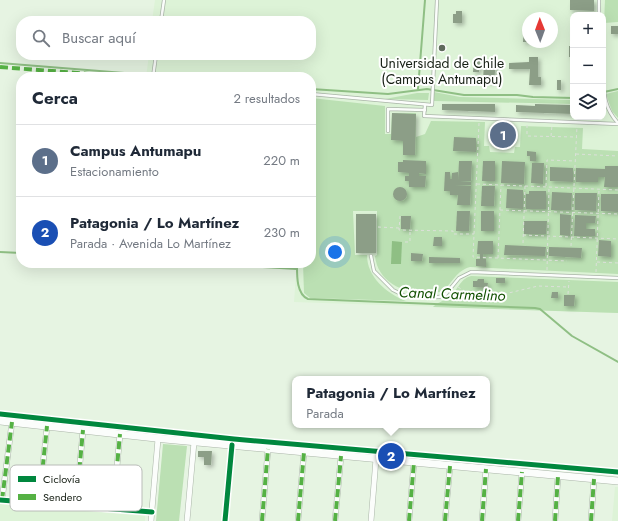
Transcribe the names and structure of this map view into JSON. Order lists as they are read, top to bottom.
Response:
{
  "water": ["Canal Carmelino"],
  "places": ["Universidad de Chile (Campus Antumapu)"],
  "legend": ["Ciclovía", "Sendero"],
  "north": "top",
  "page": {
    "map_buttons": ["+", "−"],
    "search": "Buscar aquí",
    "heading": ["Cerca", "2 resultados"],
    "pins": ["1", "2"],
    "list": [
      {
        "mark": "1",
        "name": "Campus Antumapu",
        "note": "Estacionamiento",
        "value": "220 m"
      },
      {
        "mark": "2",
        "name": "Patagonia / Lo Martínez",
        "note": "Parada · Avenida Lo Martínez",
        "value": "230 m"
      }
    ],
    "popup": ["Patagonia / Lo Martínez", "Parada"]
  }
}
